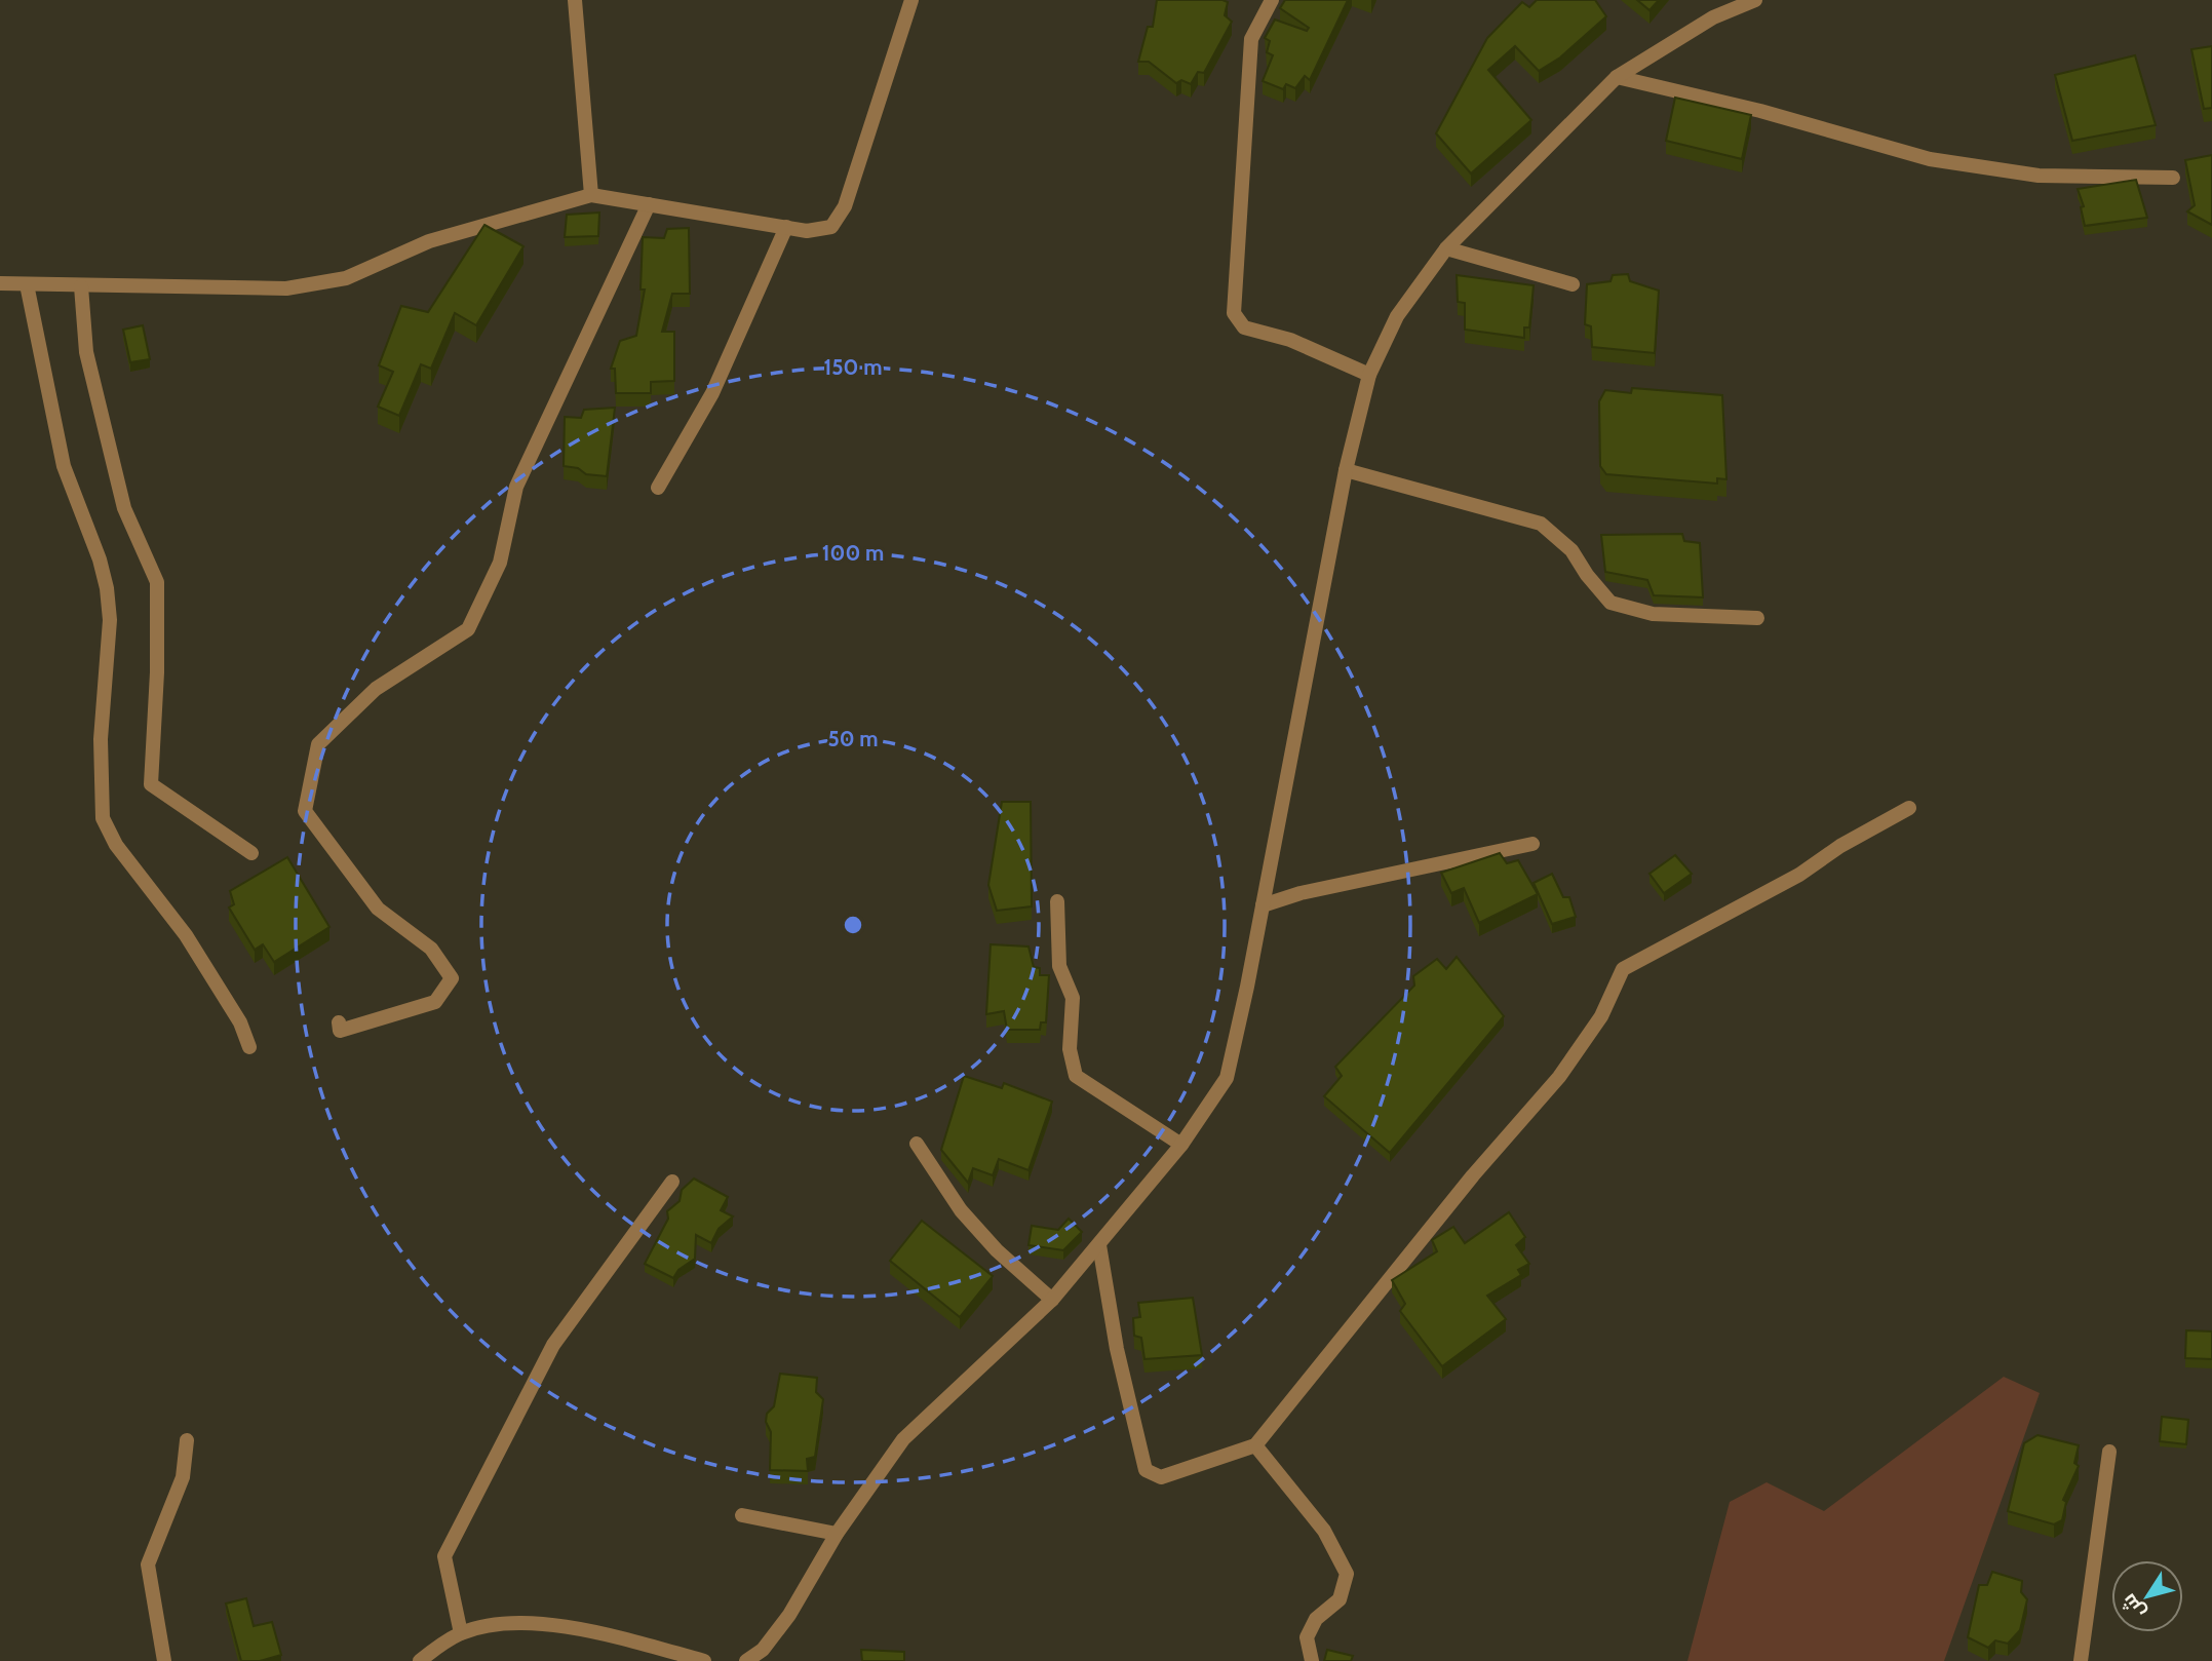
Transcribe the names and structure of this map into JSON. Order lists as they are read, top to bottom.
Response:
{
  "north": "bottom left",
  "rings": ["150 m", "100 m", "50 m"]
}
